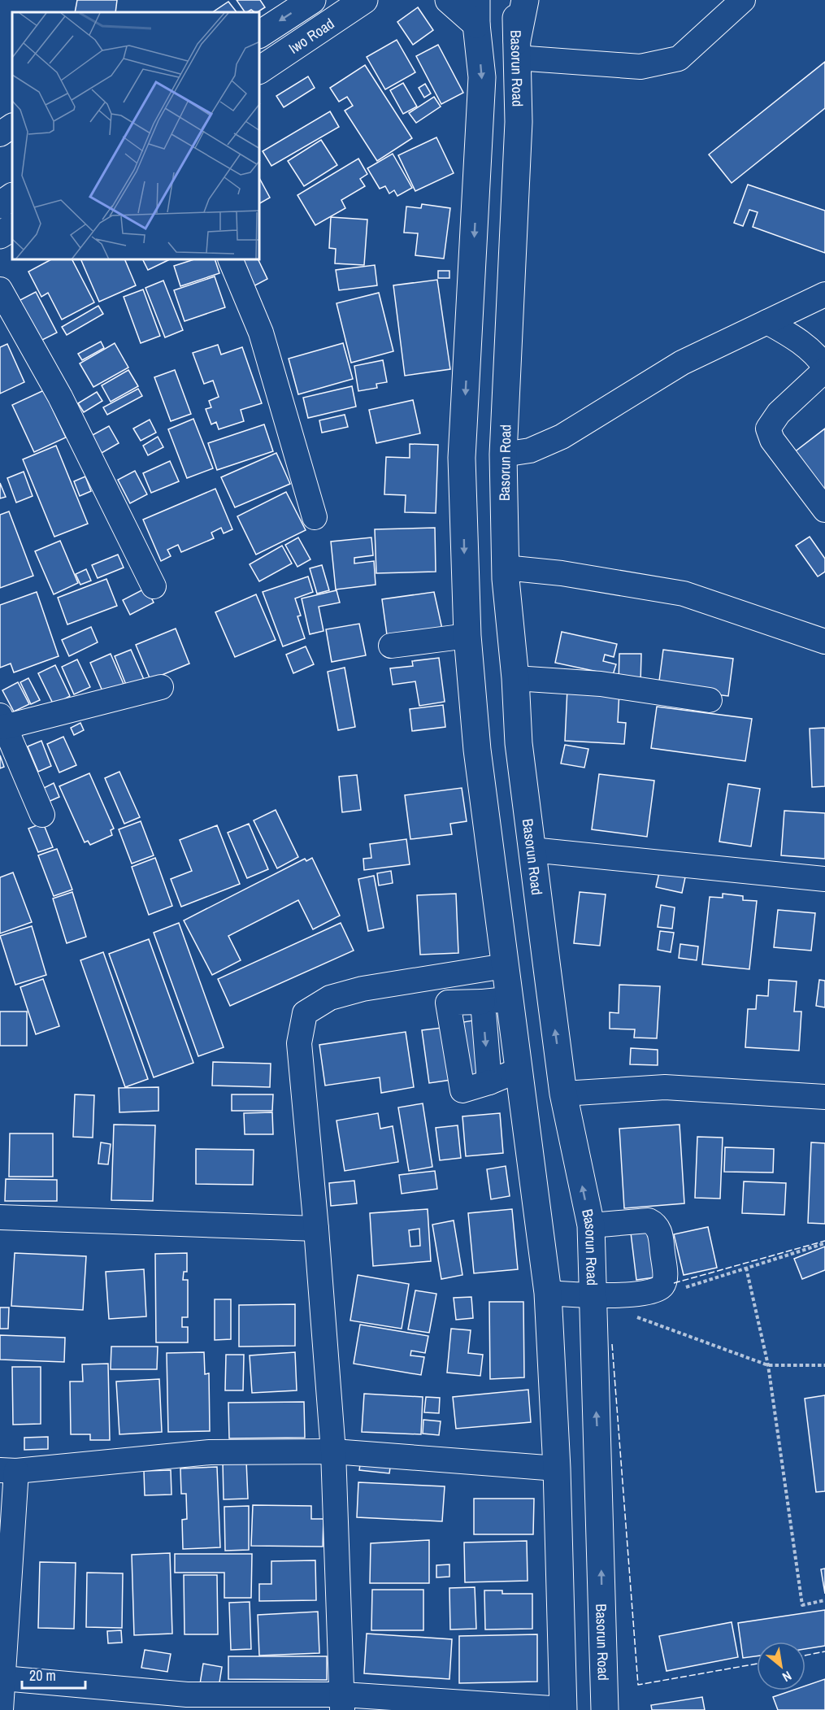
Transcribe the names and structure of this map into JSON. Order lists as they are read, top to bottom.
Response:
{
  "streets": {
    "main road": ["Iwo Road", "Basorun Road"]
  },
  "scale_bar": "20 m",
  "north": "bottom right"
}
